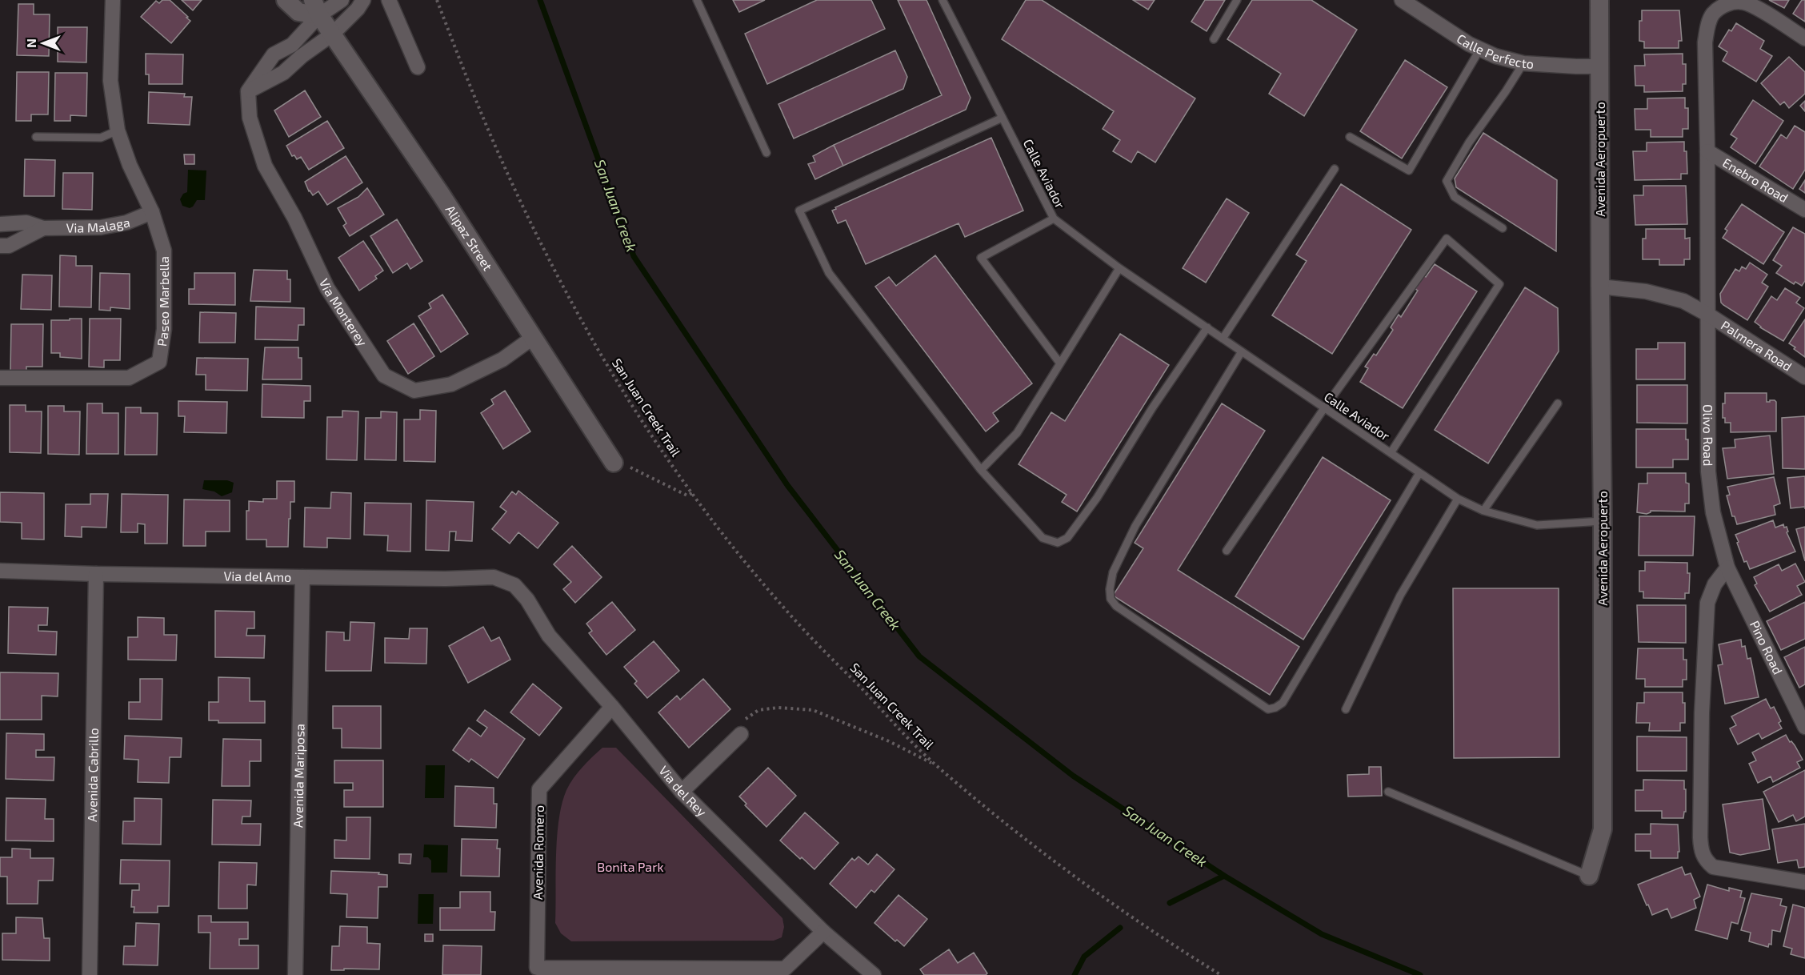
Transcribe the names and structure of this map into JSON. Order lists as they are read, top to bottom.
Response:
{
  "streets": {
    "street": [
      "Calle Perfecto",
      "Avenida Aeropuerto",
      "Enebro Road",
      "Via Malaga",
      "Alipaz Street",
      "Paseo Marbella",
      "Via Monterey",
      "Palmera Road",
      "Olivo Road",
      "Via del Amo",
      "Pino Road",
      "Avenida Cabrillo",
      "Avenida Mariposa",
      "Via del Rey",
      "Avenida Romero"
    ],
    "lane": ["Calle Aviador"],
    "path": ["San Juan Creek Trail"]
  },
  "crossings": [
    ["Calle Perfecto", "Avenida Aeropuerto"],
    ["Avenida Aeropuerto", "Calle Aviador"],
    ["Avenida Aeropuerto", "Palmera Road"],
    ["Enebro Road", "Olivo Road"],
    ["Via Malaga", "Paseo Marbella"],
    ["Alipaz Street", "Via Monterey"],
    ["Palmera Road", "Olivo Road"],
    ["Olivo Road", "Pino Road"],
    ["Via del Amo", "Avenida Cabrillo"],
    ["Via del Amo", "Avenida Mariposa"],
    ["Via del Amo", "Via del Rey"],
    ["Via del Rey", "Avenida Romero"]
  ],
  "water": ["San Juan Creek"],
  "parks": ["Bonita Park"],
  "north": "left"
}
